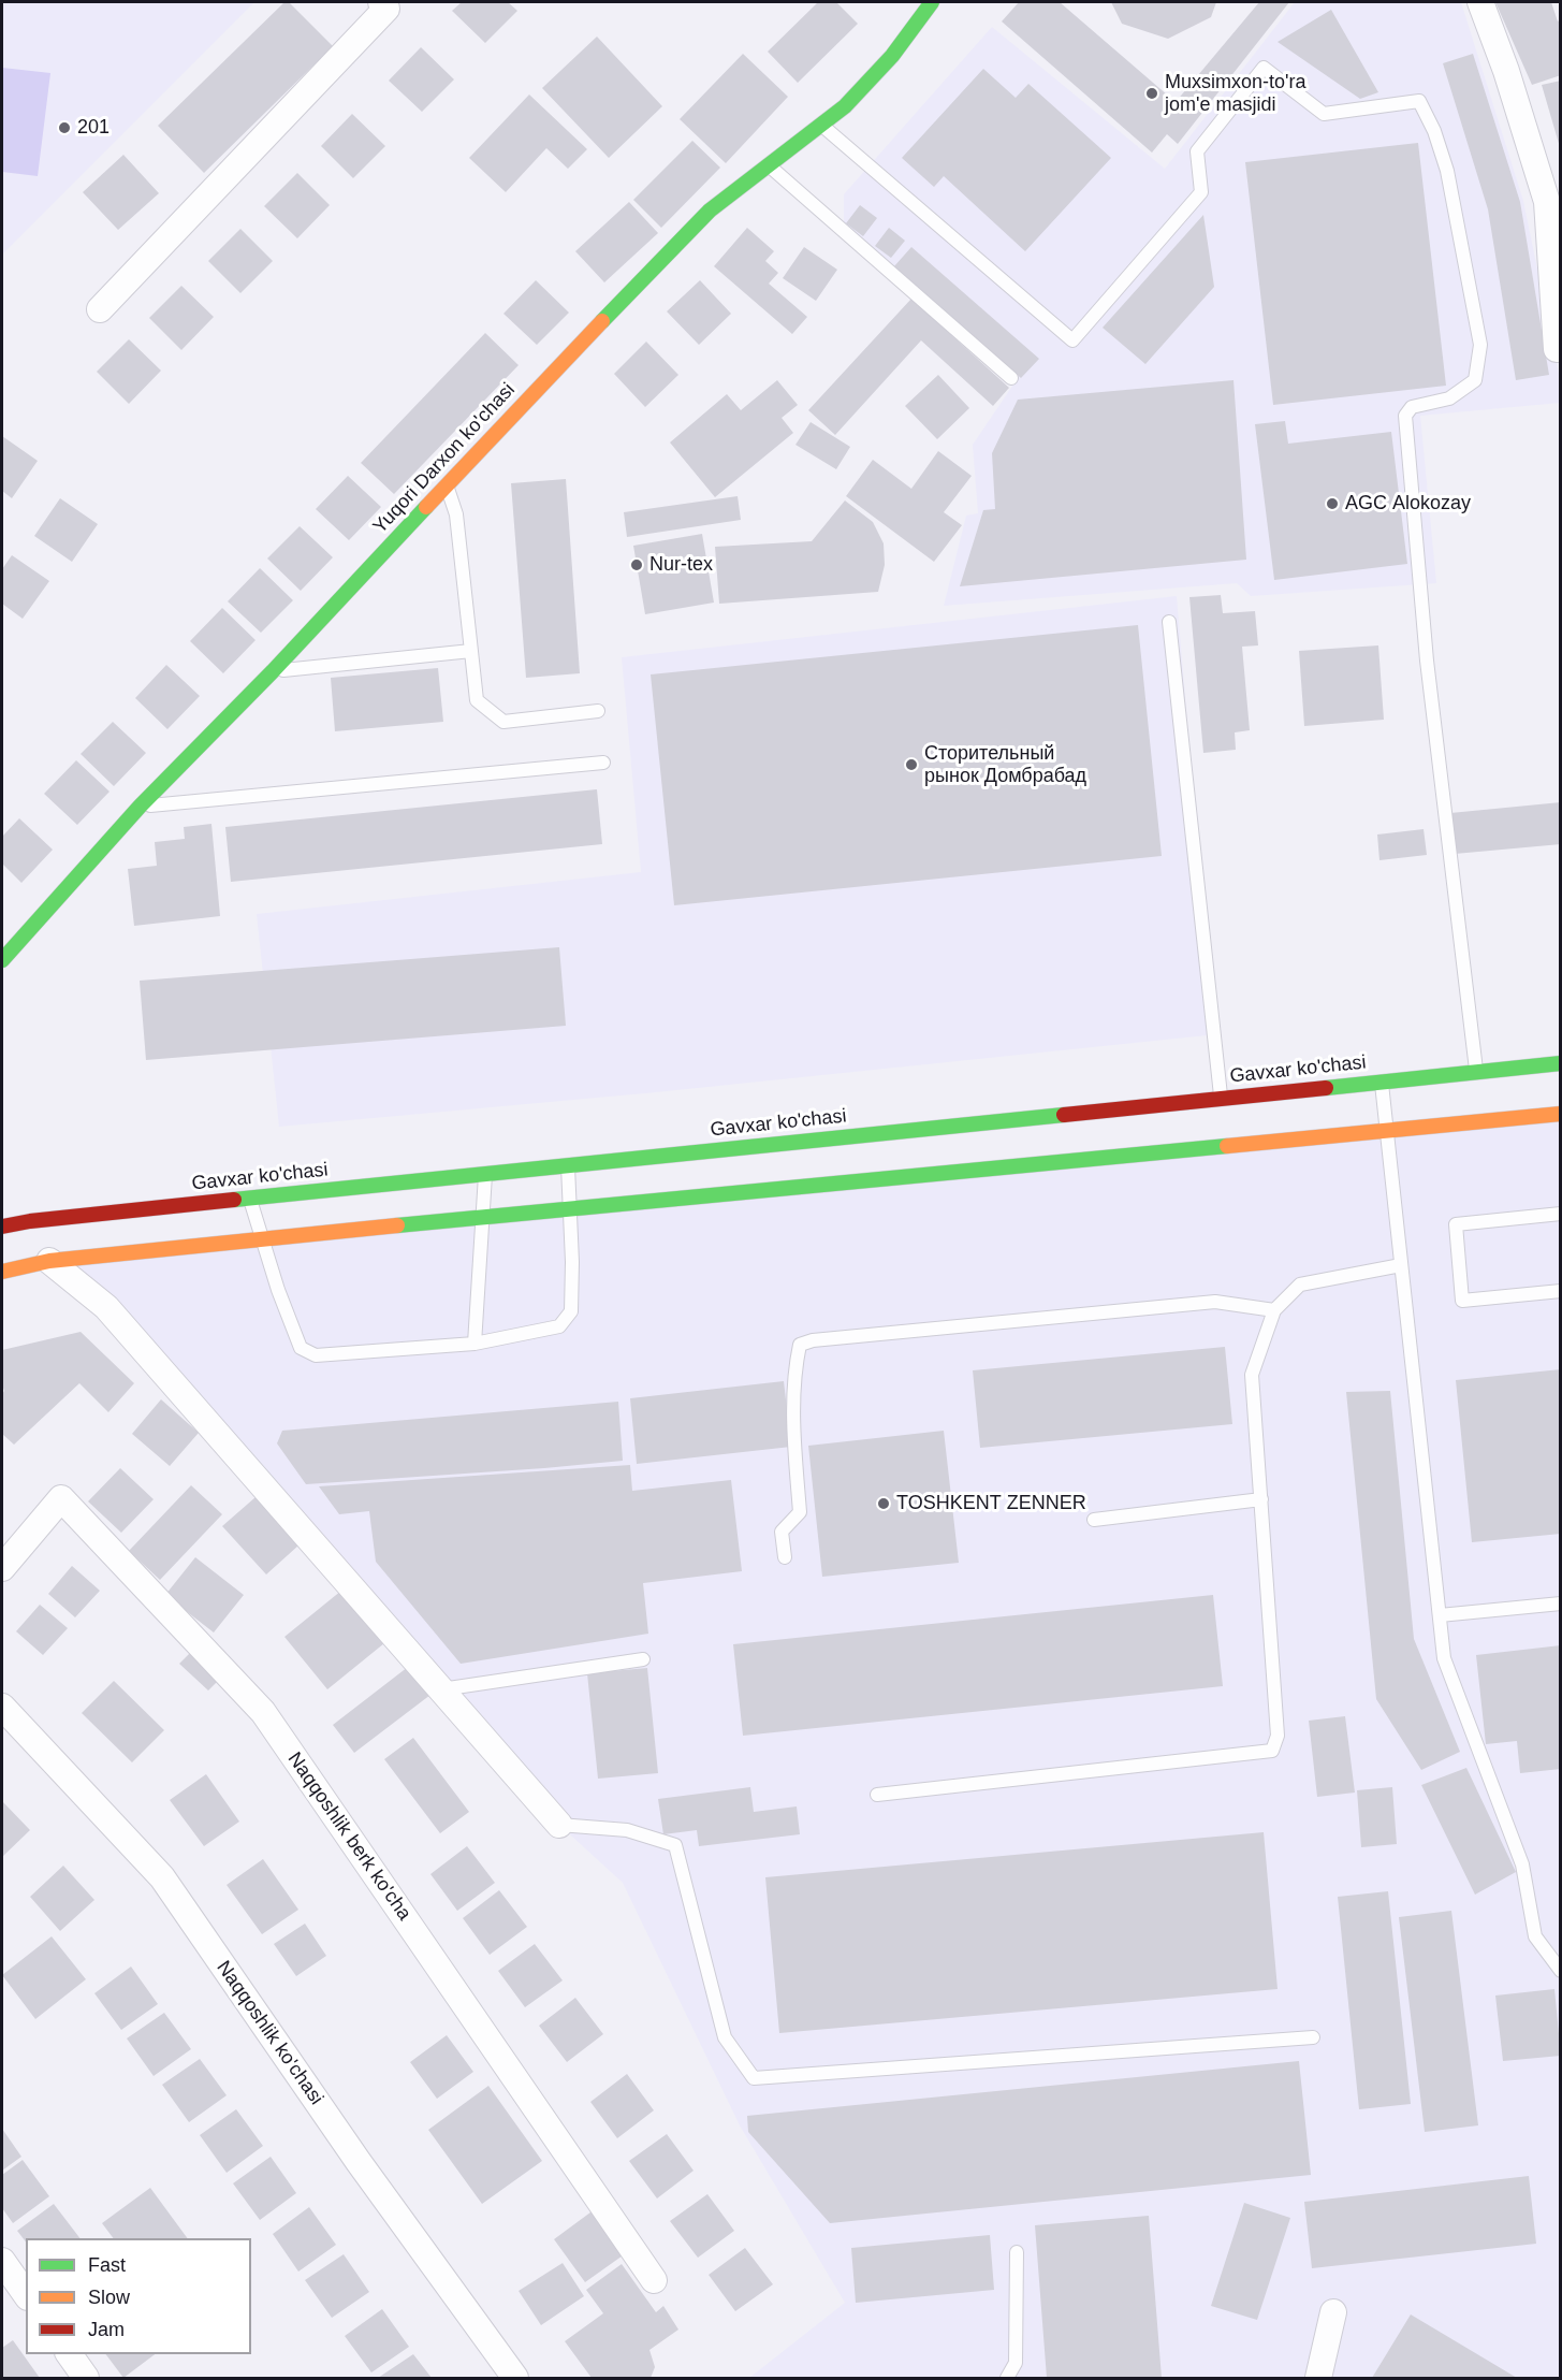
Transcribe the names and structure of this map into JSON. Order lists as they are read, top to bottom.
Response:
{
  "streets": {
    "main road": ["Yuqori Darxon ko'chasi", "Gavxar ko'chasi"],
    "street": ["Naqqoshlik berk ko'cha", "Naqqoshlik ko'chasi"]
  },
  "places": [
    "Muxsimxon-to'ra jom'e masjidi",
    "201",
    "AGC Alokozay",
    "Nur-tex",
    "Сторительный рынок Домбрабад",
    "TOSHKENT ZENNER"
  ],
  "legend": ["Fast", "Slow", "Jam"]
}
